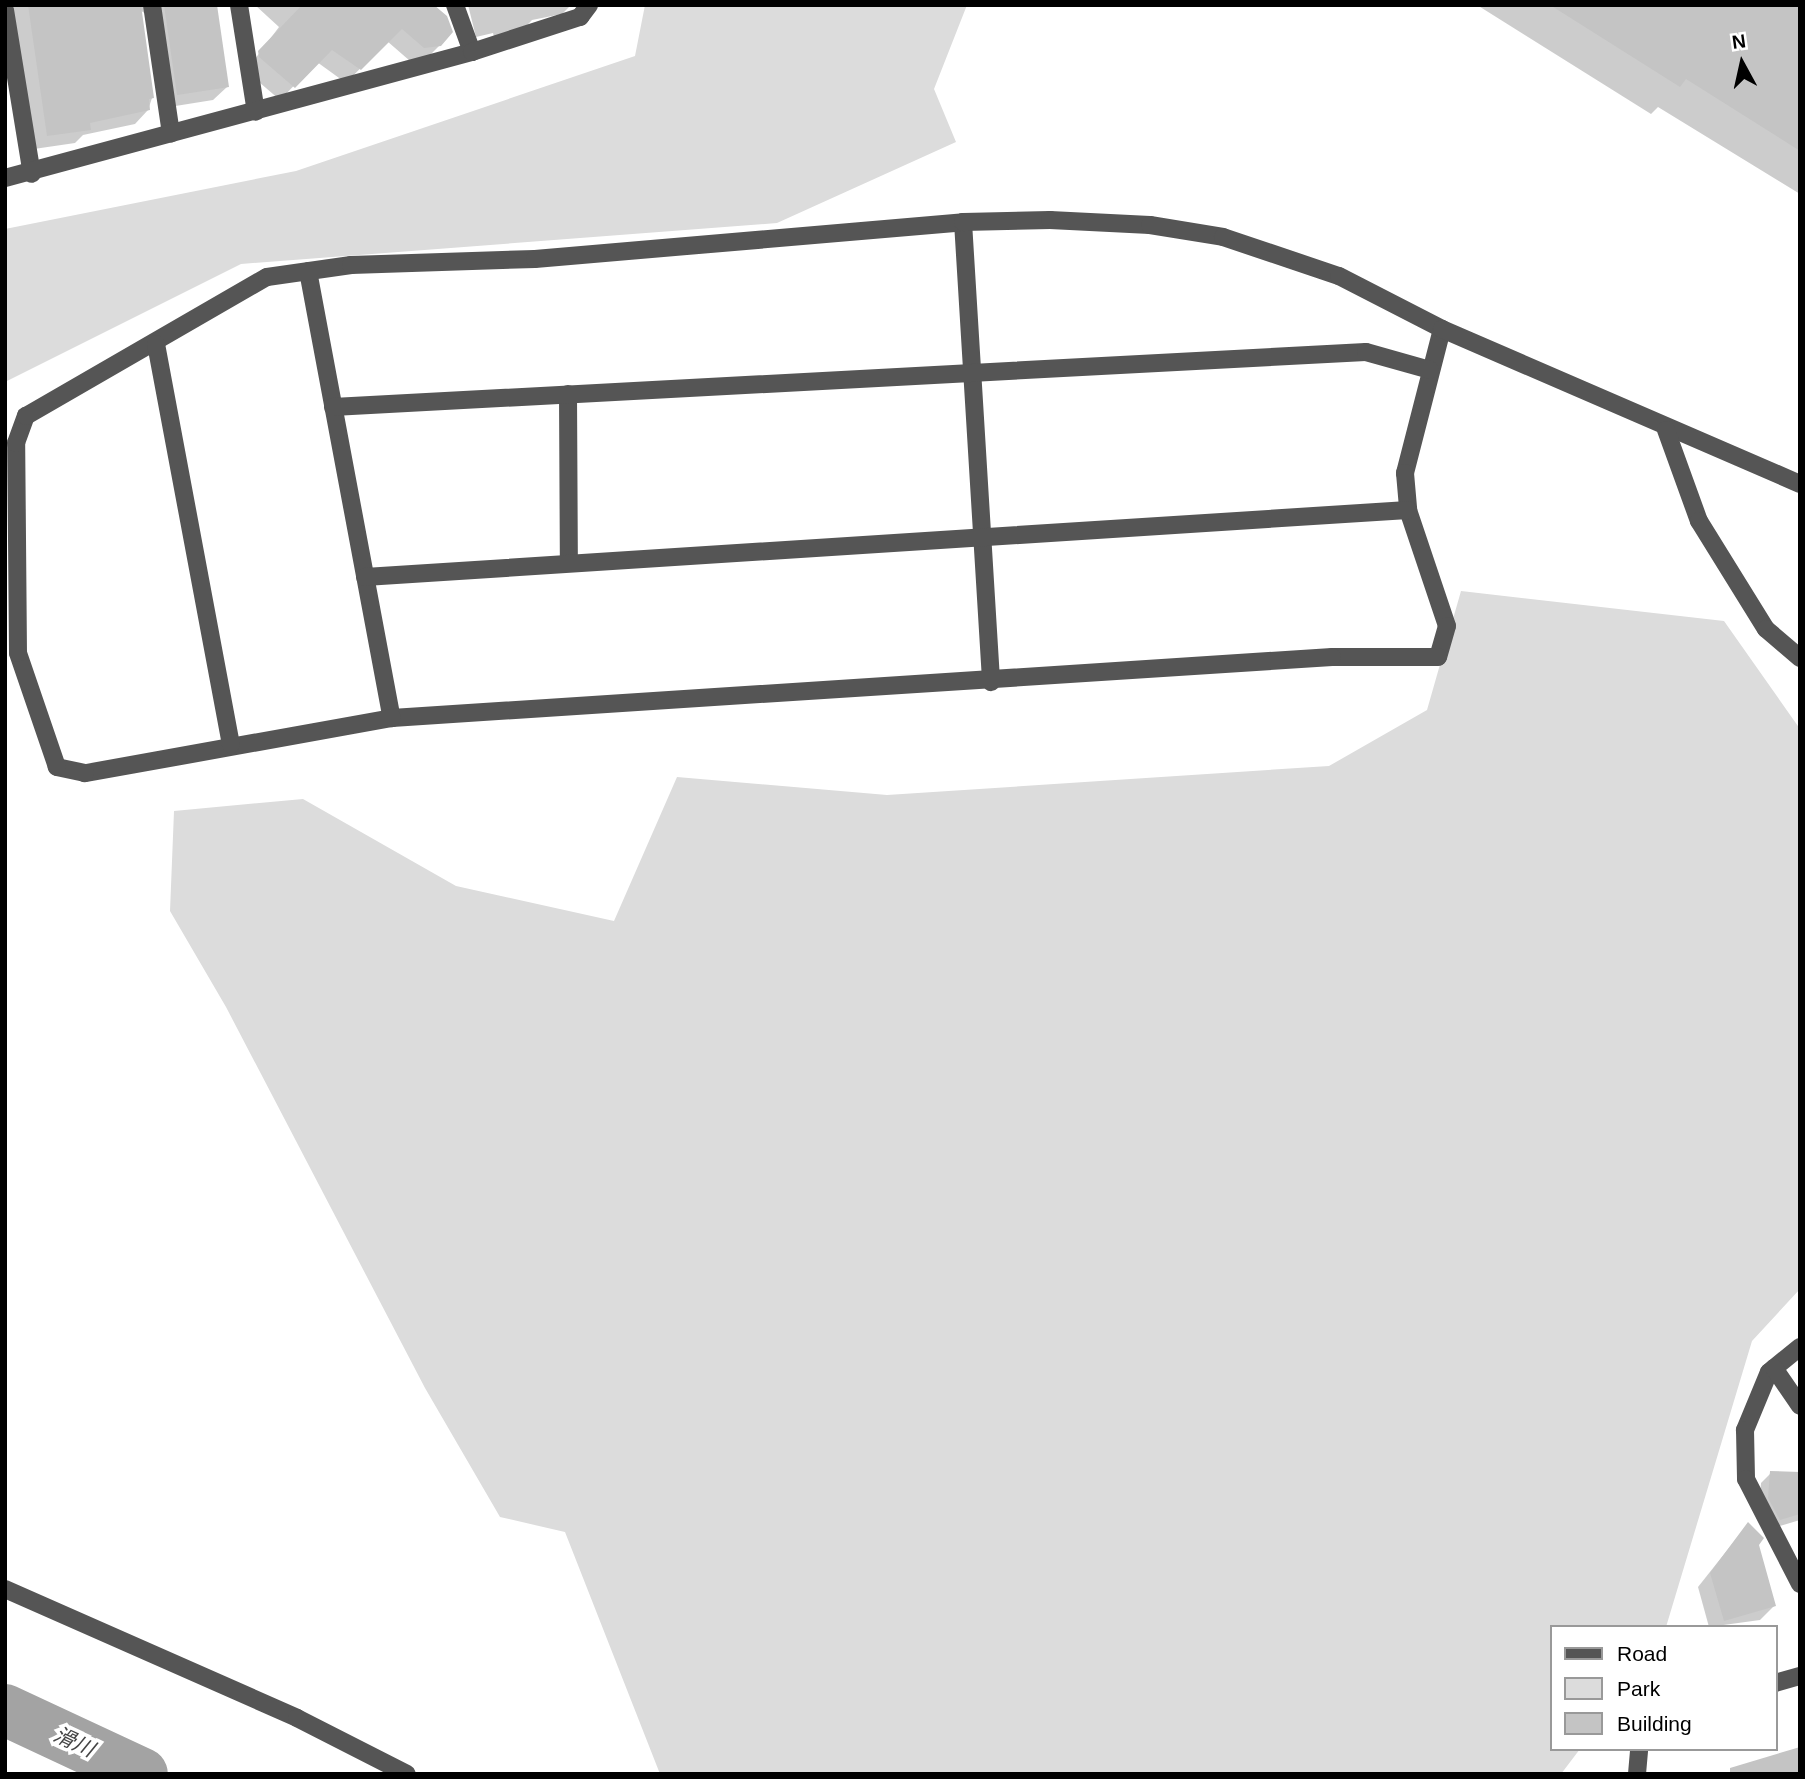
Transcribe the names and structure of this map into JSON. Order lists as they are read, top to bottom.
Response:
{
  "water": ["滑川"],
  "legend": ["Road", "Park", "Building"],
  "north": "top"
}
